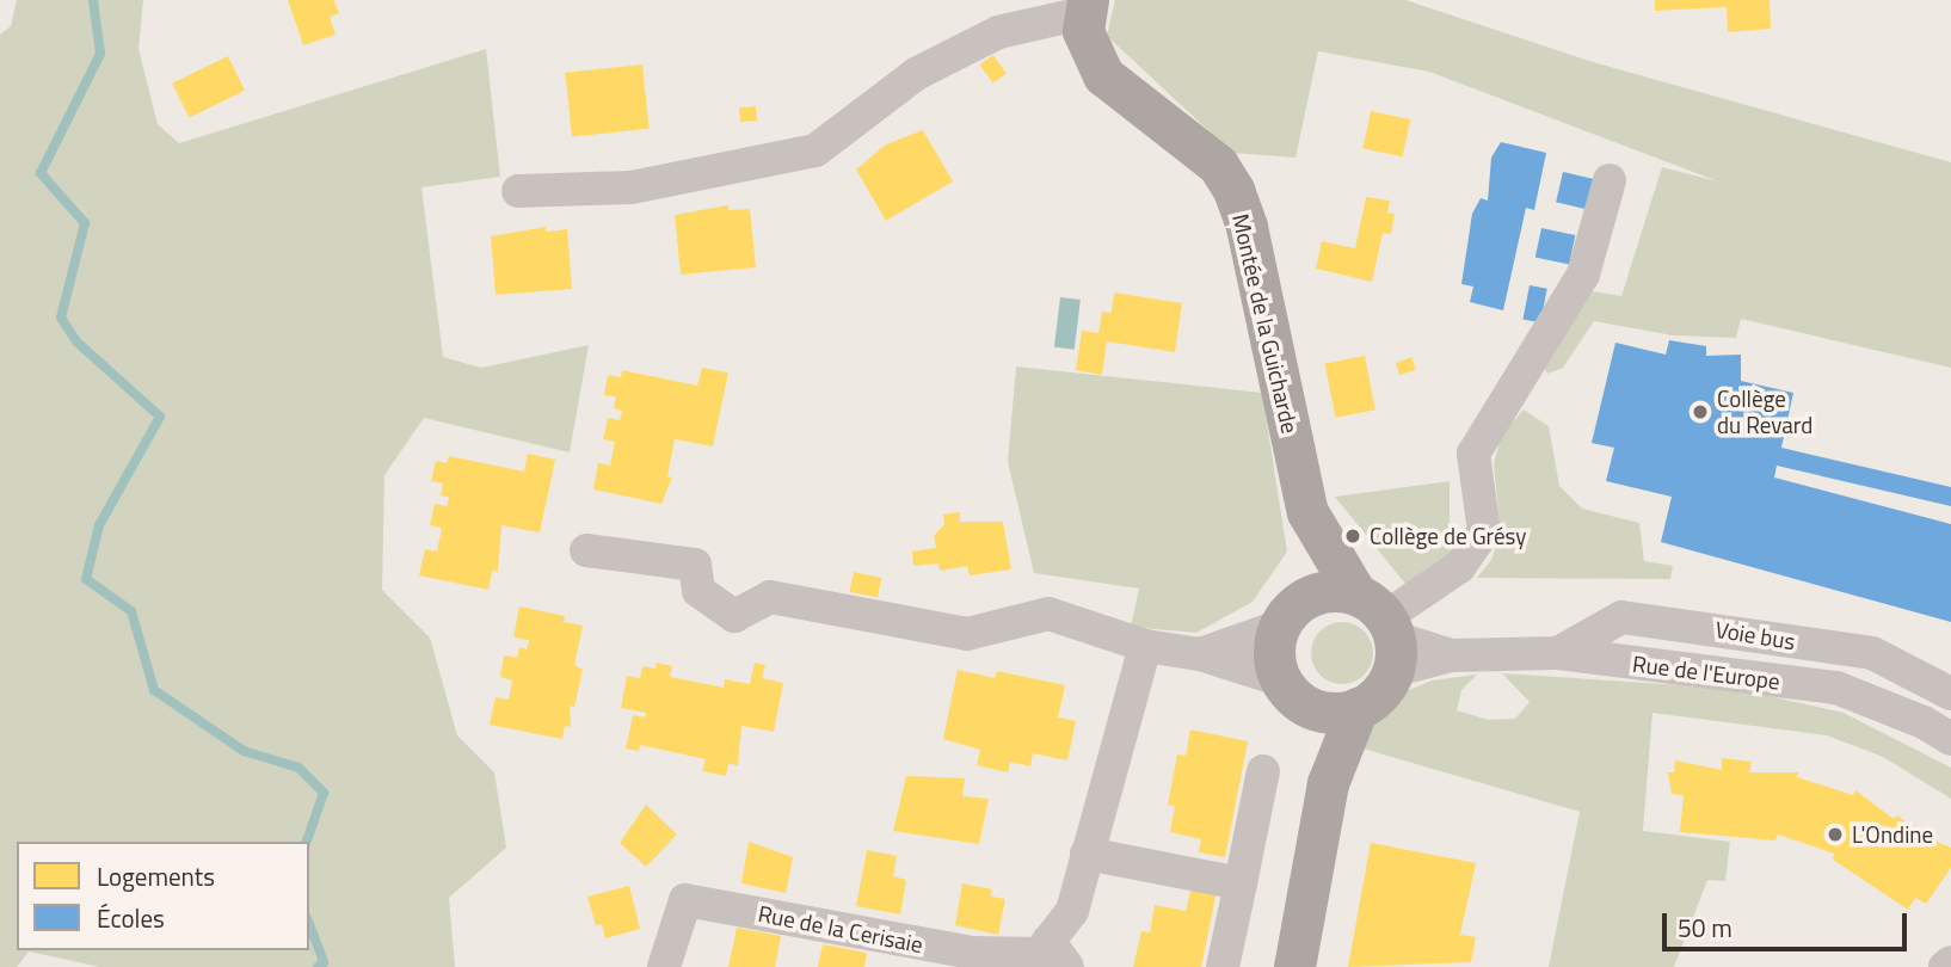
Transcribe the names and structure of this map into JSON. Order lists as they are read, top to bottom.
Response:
{
  "streets": {
    "main road": ["Montée de la Guicharde"],
    "street": ["Voie bus", "Rue de l'Europe", "Rue de la Cerisaie"]
  },
  "crossings": [
    ["Montée de la Guicharde", "Rue de l'Europe"],
    ["Voie bus", "Rue de l'Europe"]
  ],
  "places": ["Collège du Revard", "Collège de Grésy", "L'Ondine"],
  "legend": ["Logements", "Écoles"],
  "scale_bar": "50 m"
}
